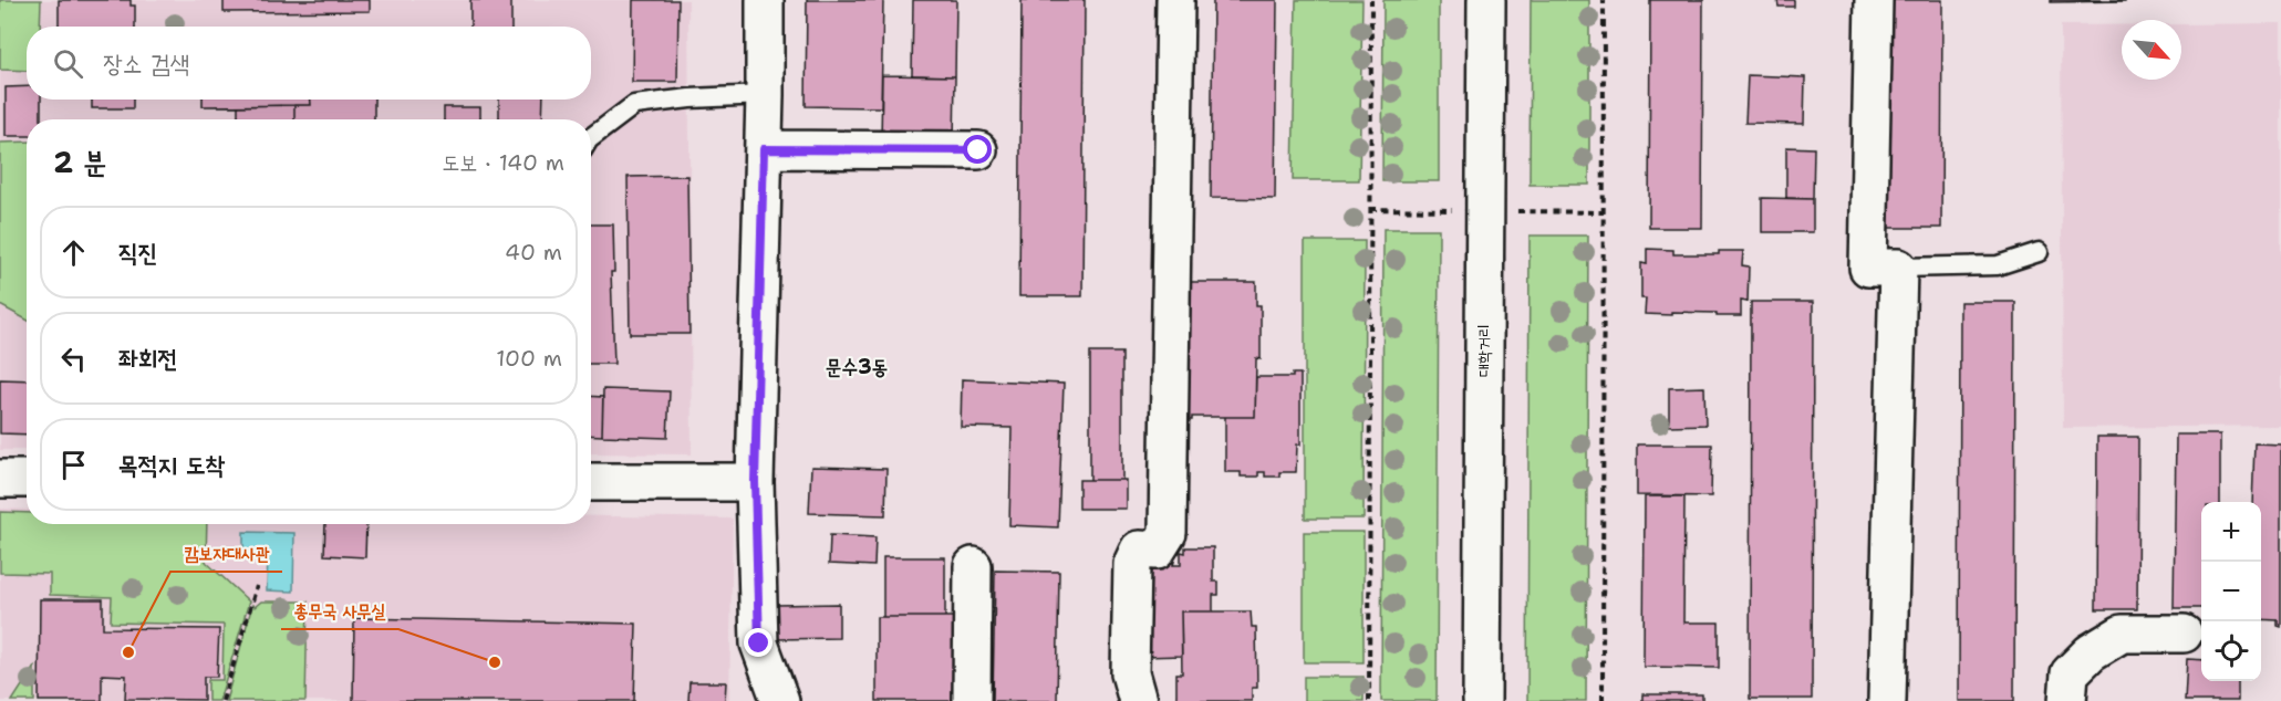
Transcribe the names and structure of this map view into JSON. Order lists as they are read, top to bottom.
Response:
{
  "streets": {
    "street": ["대학거리"]
  },
  "districts": ["문수3동"],
  "places": ["캄보쟈대사관", "총무국 사무실"],
  "north": "bottom right",
  "page": {
    "search": "장소 검색",
    "heading": ["2 분", "도보 · 140 m"],
    "list": [
      ["직진", "40 m"],
      ["좌회전", "100 m"],
      "목적지 도착"
    ],
    "map_buttons": ["+", "−"]
  }
}
